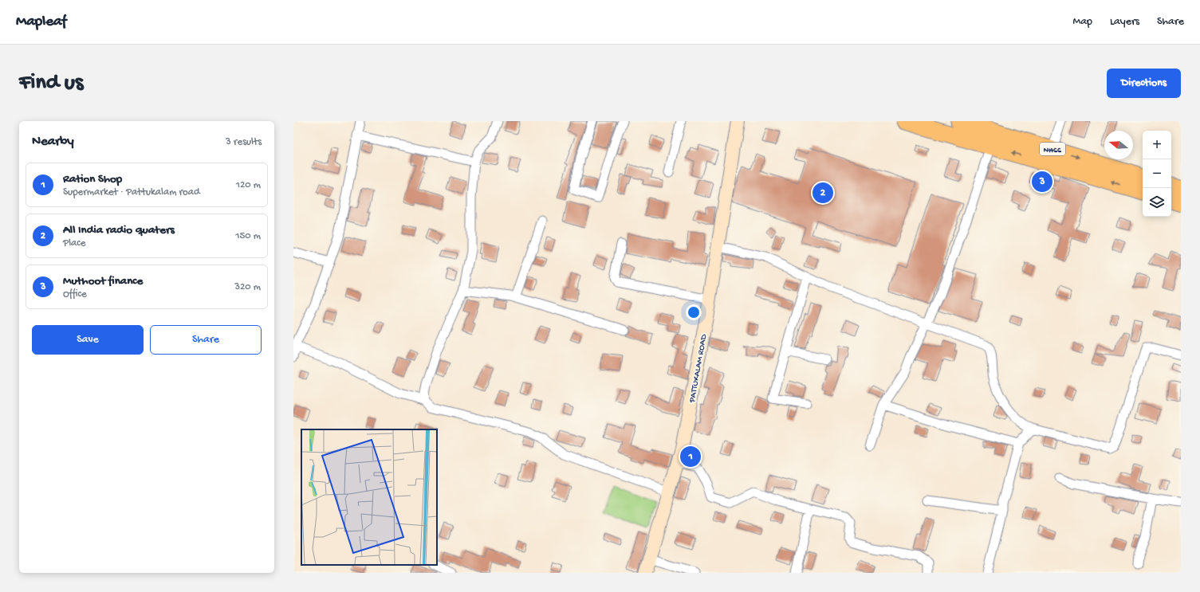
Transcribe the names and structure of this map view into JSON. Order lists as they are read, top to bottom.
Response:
{
  "streets": {
    "highway": ["NH66"],
    "main road": ["PATTUKALAM ROAD"]
  },
  "north": "left",
  "page": {
    "header": "Mapleaf",
    "nav": ["Map", "Layers", "Share"],
    "buttons": [
      "Directions",
      ["Save", "Share"]
    ],
    "title": "Find us",
    "heading": ["Nearby", "3 results"],
    "map_buttons": ["+", "−"],
    "list": [
      {
        "mark": "1",
        "name": "Ration Shop",
        "note": "Supermarket · Pattukalam road",
        "value": "120 m"
      },
      {
        "mark": "2",
        "name": "All India radio quaters",
        "note": "Place",
        "value": "150 m"
      },
      {
        "mark": "3",
        "name": "Muthoot finance",
        "note": "Office",
        "value": "320 m"
      }
    ],
    "pins": ["3", "2", "1"]
  }
}
